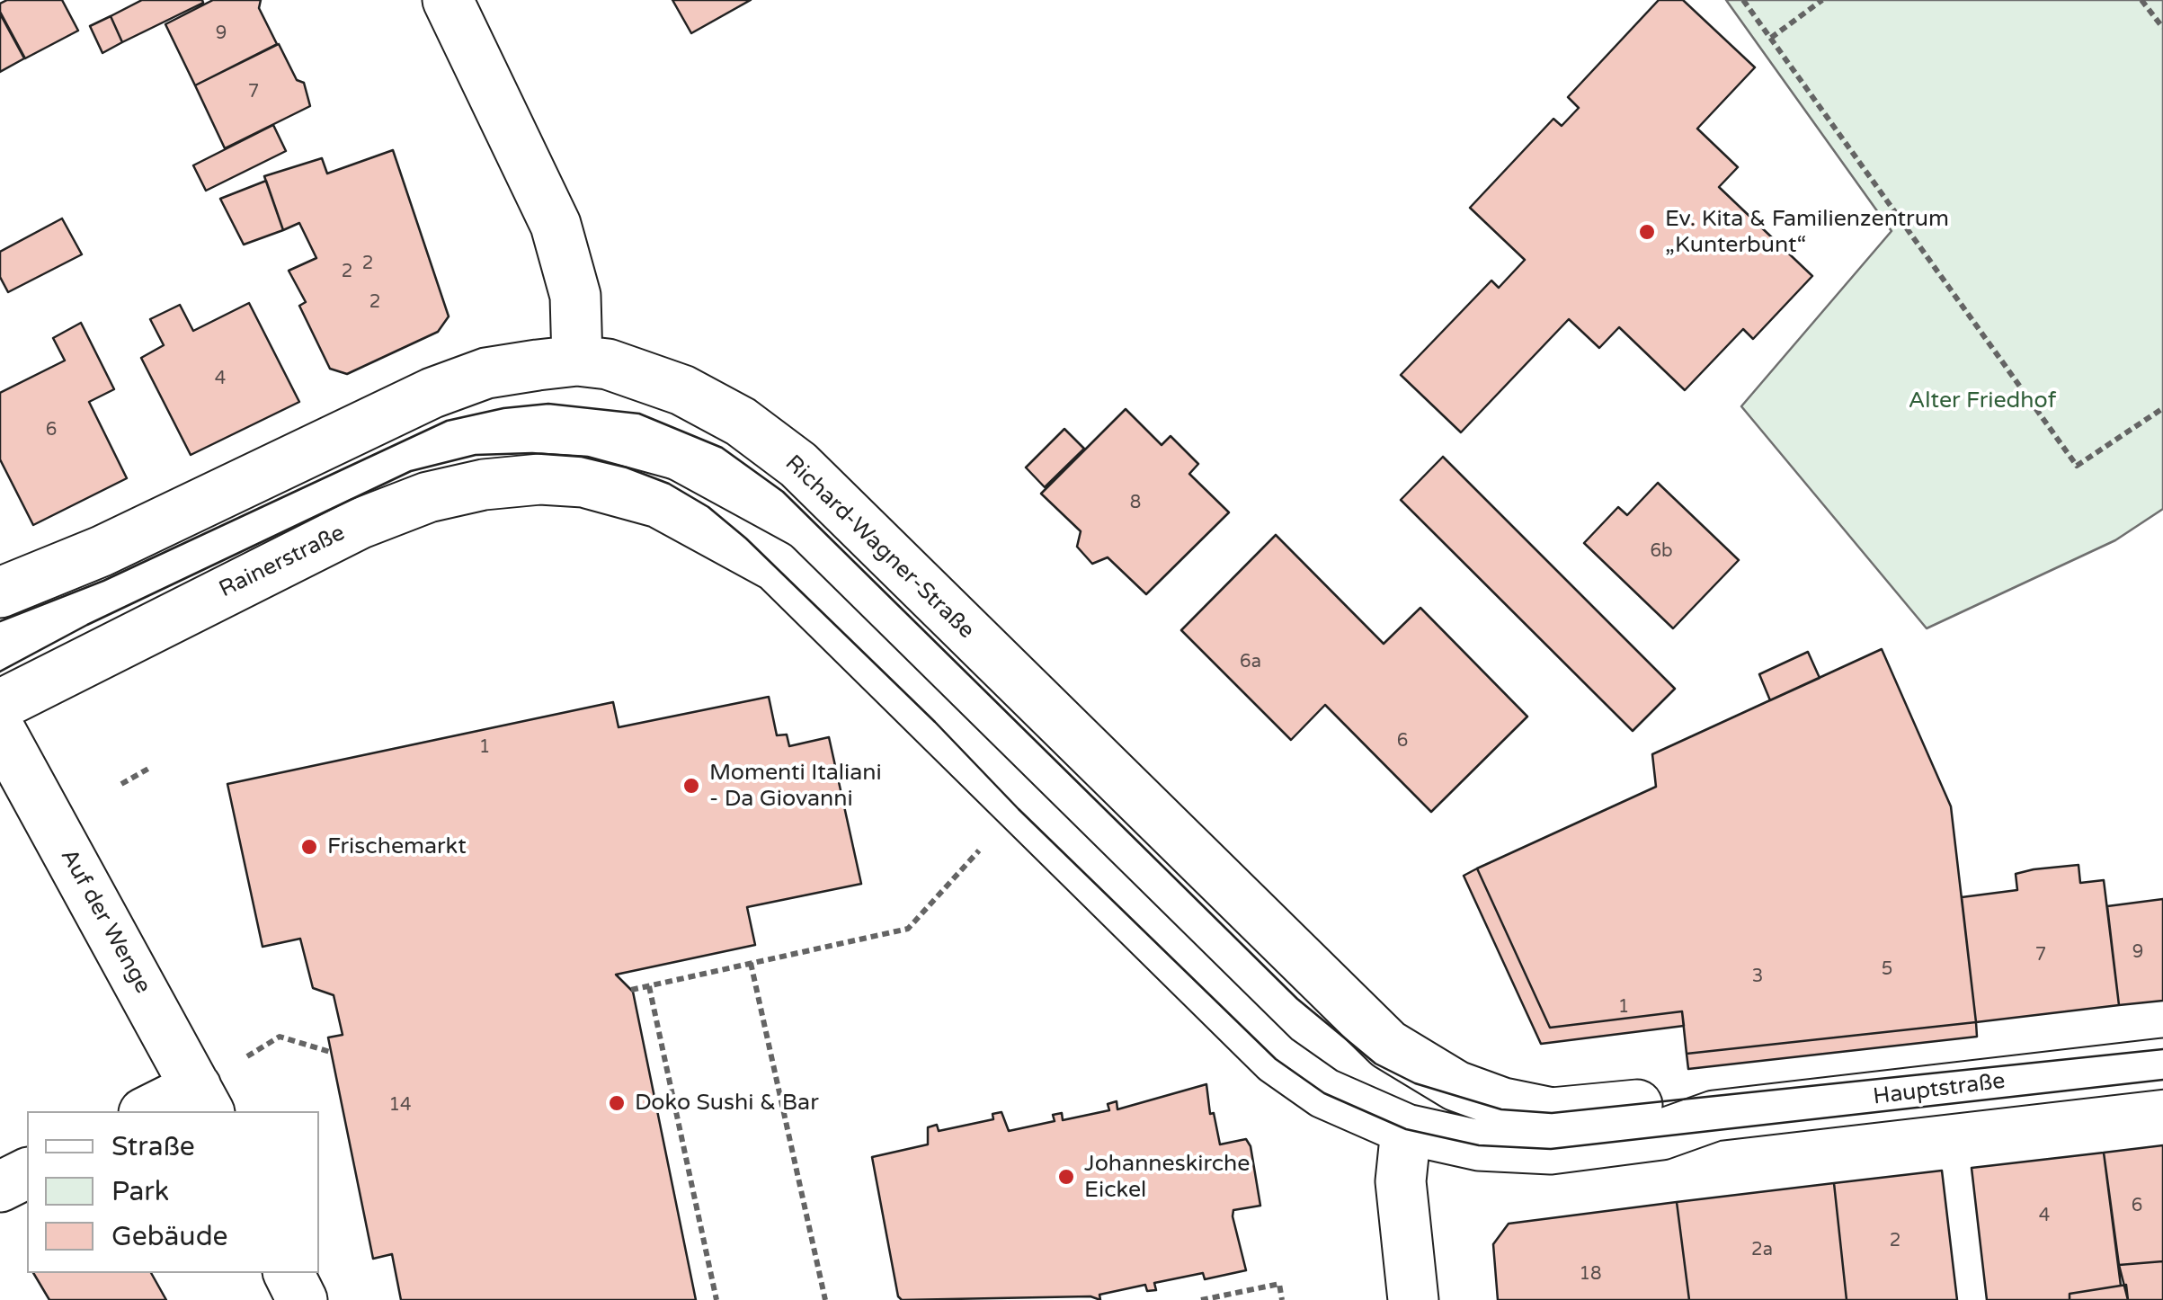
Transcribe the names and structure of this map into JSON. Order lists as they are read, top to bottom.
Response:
{
  "streets": {
    "street": [
      "Richard-Wagner-Straße",
      "Rainerstraße",
      "Auf der Wenge",
      "Hauptstraße"
    ]
  },
  "crossings": [
    ["Richard-Wagner-Straße", "Hauptstraße"],
    ["Rainerstraße", "Hauptstraße"]
  ],
  "parks": ["Alter Friedhof"],
  "places": [
    "Ev. Kita & Familienzentrum „Kunterbunt“",
    "Momenti Italiani - Da Giovanni",
    "Frischemarkt",
    "Doko Sushi & Bar",
    "Johanneskirche Eickel"
  ],
  "house_numbers": [
    "9",
    "7",
    "2",
    "2",
    "2",
    "4",
    "6",
    "8",
    "6b",
    "6a",
    "6",
    "1",
    "9",
    "7",
    "5",
    "3",
    "1",
    "14",
    "6",
    "4",
    "2",
    "2a",
    "18"
  ],
  "legend": ["Straße", "Park", "Gebäude"]
}
